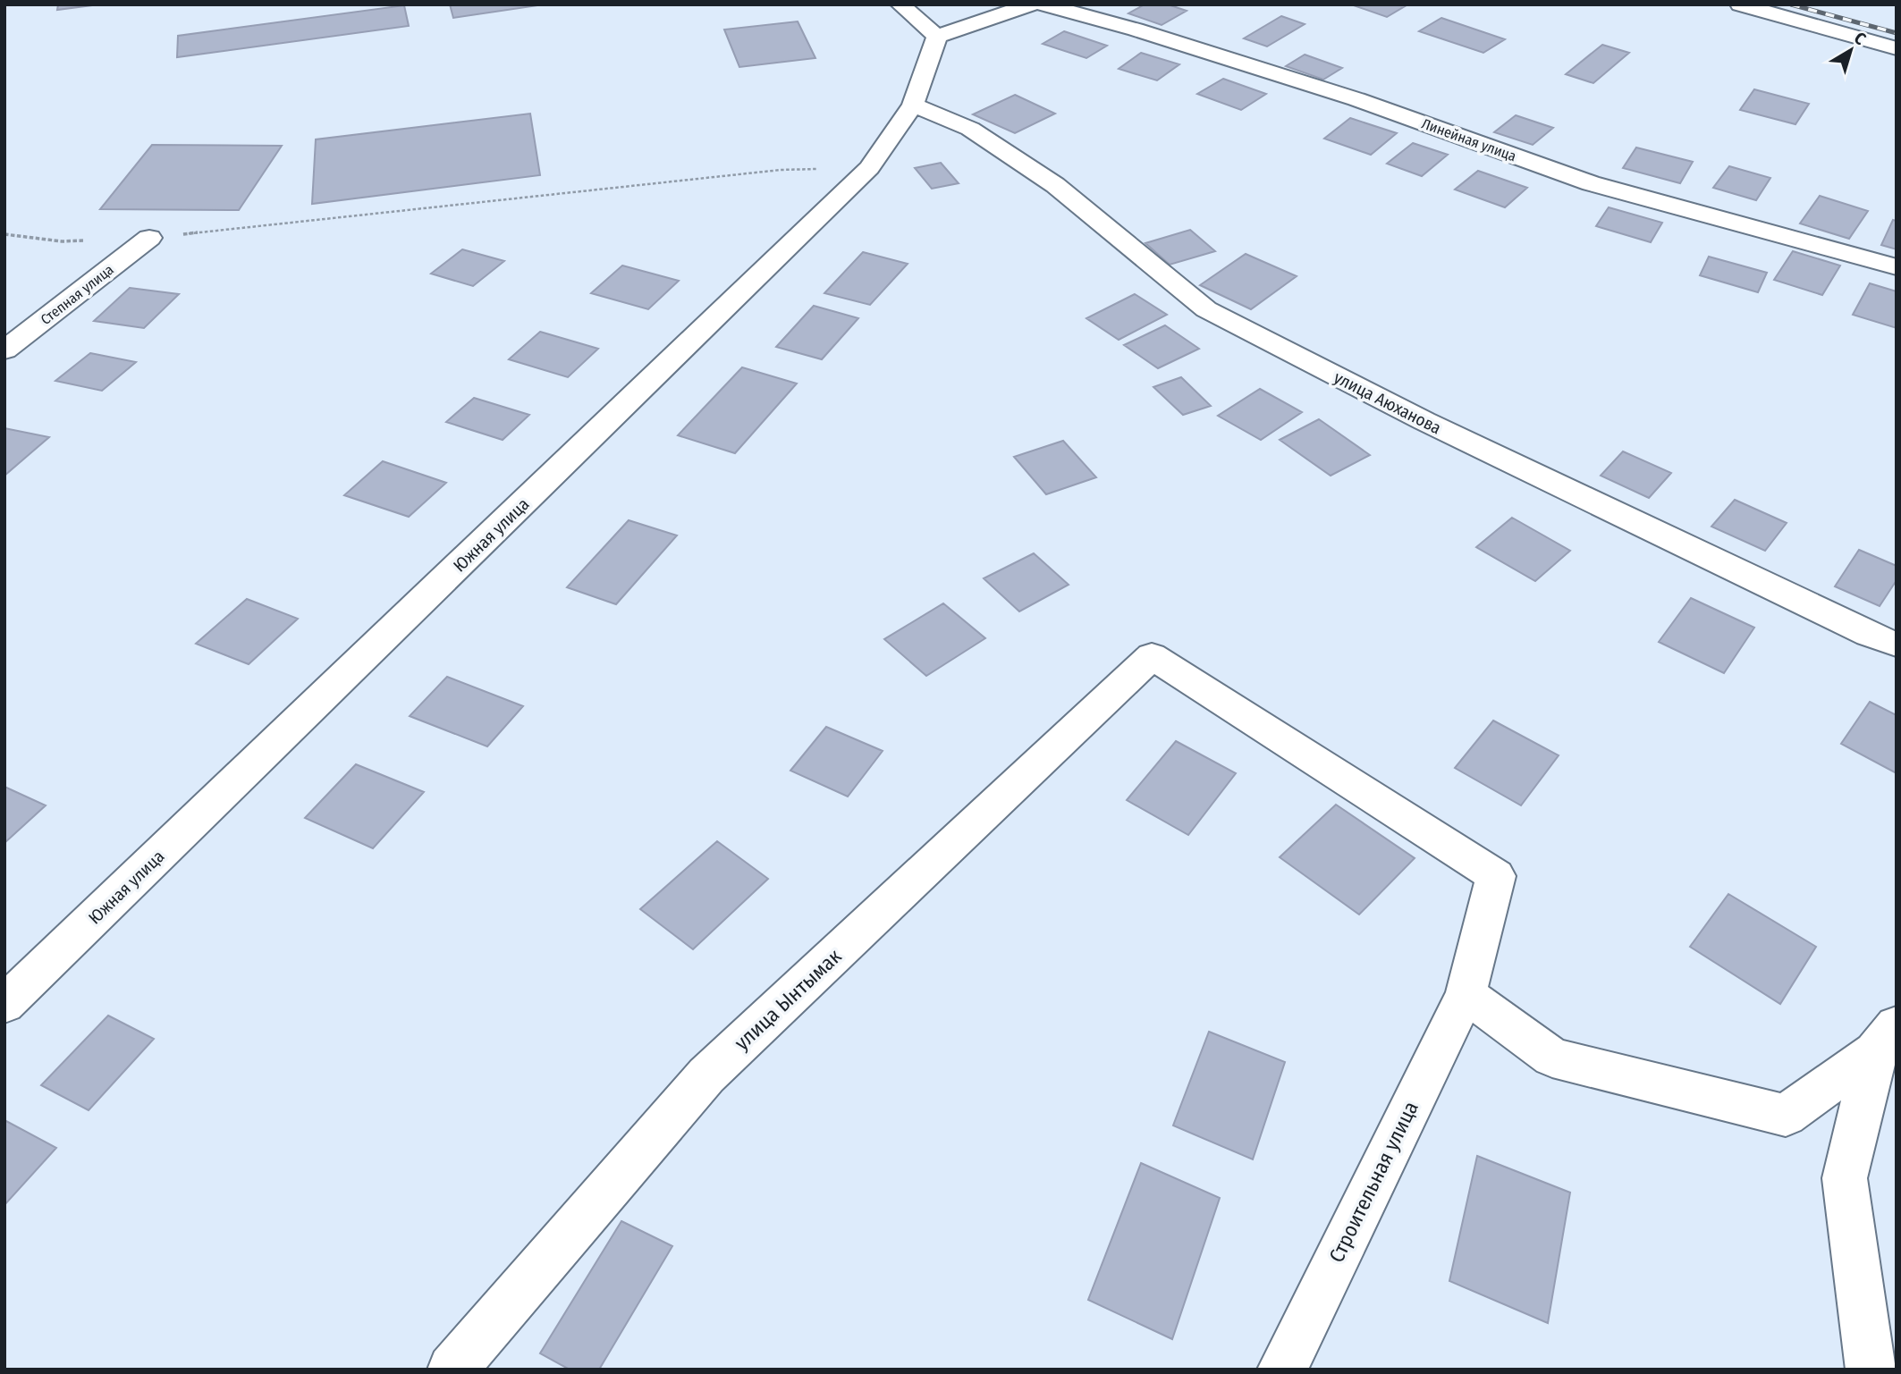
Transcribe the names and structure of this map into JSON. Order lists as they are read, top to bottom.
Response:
{
  "streets": {
    "street": [
      "Линейная улица",
      "Степная улица",
      "улица Аюханова",
      "Южная улица",
      "улица Ынтымак",
      "Строительная улица"
    ]
  },
  "crossings": [
    ["улица Аюханова", "Южная улица"],
    ["улица Ынтымак", "Строительная улица"]
  ],
  "north": "top right"
}
